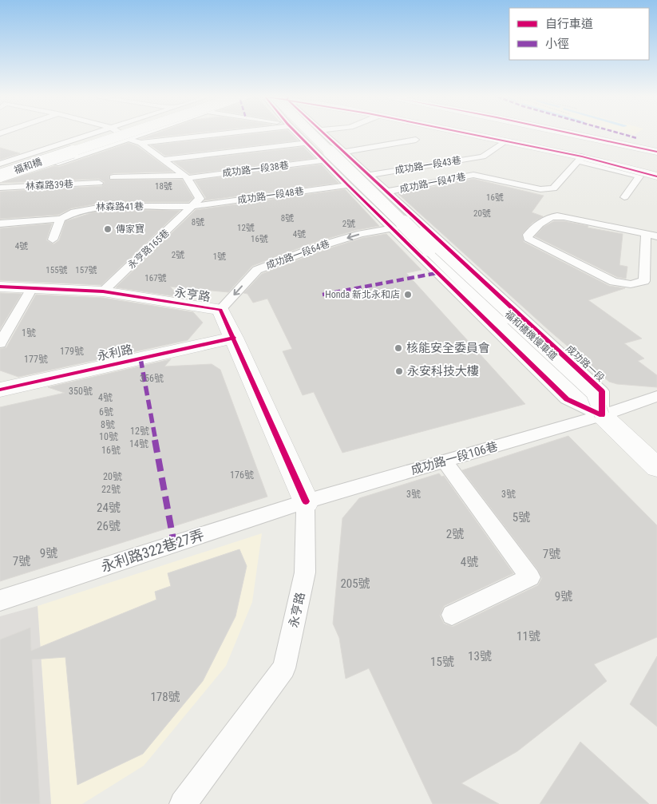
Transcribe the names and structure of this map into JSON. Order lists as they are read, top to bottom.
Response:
{
  "streets": {
    "street": ["福和橋", "永亨路", "永利路"],
    "lane": [
      "成功路一段43巷",
      "成功路一段38巷",
      "成功路一段47巷",
      "林森路39巷",
      "成功路一段48巷",
      "林森路41巷",
      "永亨路165巷",
      "成功路一段64巷",
      "福和橋機慢車道",
      "成功路一段",
      "成功路一段106巷",
      "永利路322巷27弄"
    ]
  },
  "crossings": [
    ["成功路一段43巷", "成功路一段"],
    ["成功路一段47巷", "成功路一段"],
    ["成功路一段48巷", "林森路41巷"],
    ["成功路一段48巷", "永亨路165巷"],
    ["林森路41巷", "永亨路165巷"],
    ["永亨路165巷", "永亨路"],
    ["成功路一段64巷", "永亨路"],
    ["永亨路", "永利路"],
    ["永亨路", "成功路一段106巷"],
    ["永亨路", "永利路322巷27弄"],
    ["福和橋機慢車道", "成功路一段"],
    ["福和橋機慢車道", "成功路一段106巷"],
    ["成功路一段", "成功路一段106巷"],
    ["成功路一段106巷", "永利路322巷27弄"]
  ],
  "places": [
    "傳家寶",
    "Honda 新北永和店",
    "核能安全委員會",
    "永安科技大樓"
  ],
  "house_numbers": [
    "18號",
    "16號",
    "20號",
    "8號",
    "8號",
    "2號",
    "12號",
    "4號",
    "16號",
    "4號",
    "2號",
    "1號",
    "155號",
    "157號",
    "167號",
    "1號",
    "179號",
    "177號",
    "356號",
    "350號",
    "4號",
    "6號",
    "8號",
    "12號",
    "10號",
    "14號",
    "16號",
    "176號",
    "20號",
    "22號",
    "3號",
    "3號",
    "24號",
    "5號",
    "26號",
    "2號",
    "9號",
    "7號",
    "7號",
    "4號",
    "205號",
    "9號",
    "11號",
    "13號",
    "15號",
    "178號"
  ],
  "legend": ["自行車道", "小徑"]
}
